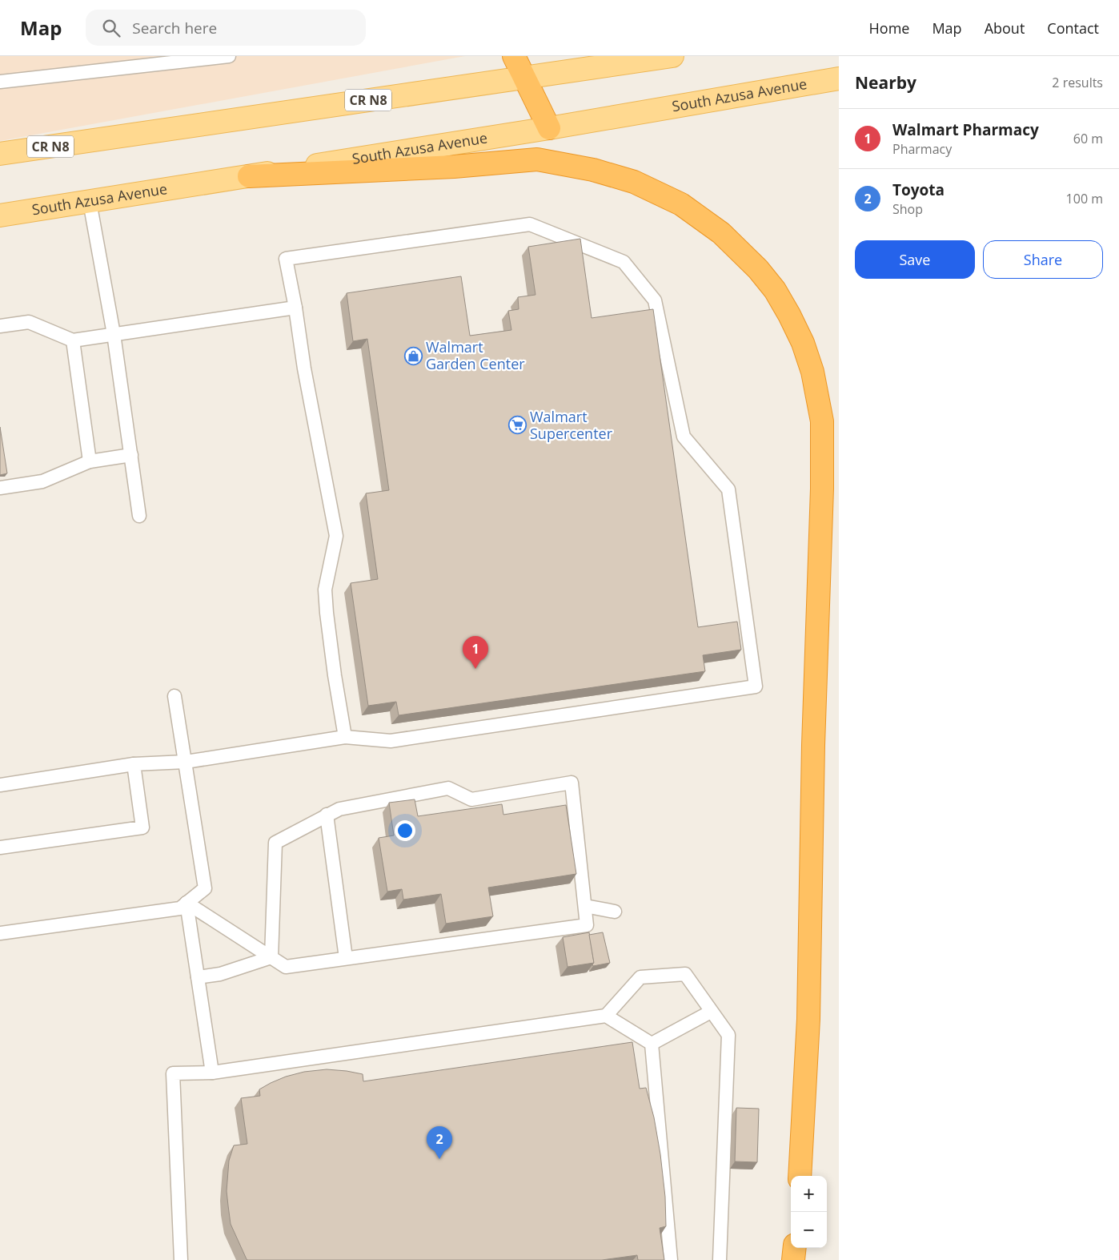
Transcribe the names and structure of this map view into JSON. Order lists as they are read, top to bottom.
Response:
{
  "streets": {
    "main road": ["South Azusa Avenue", "CR N8"]
  },
  "places": {
    "shop": ["Walmart Garden Center"],
    "supermarket": ["Walmart Supercenter"]
  },
  "page": {
    "header": "Map",
    "search": "Search here",
    "nav": [
      "Home",
      "Map",
      "About",
      "Contact"
    ],
    "heading": ["Nearby", "2 results"],
    "list": [
      {
        "mark": "1",
        "name": "Walmart Pharmacy",
        "note": "Pharmacy",
        "value": "60 m"
      },
      {
        "mark": "2",
        "name": "Toyota",
        "note": "Shop",
        "value": "100 m"
      }
    ],
    "buttons": ["Save", "Share"],
    "pins": ["1", "2"],
    "map_buttons": ["+", "−"]
  }
}
